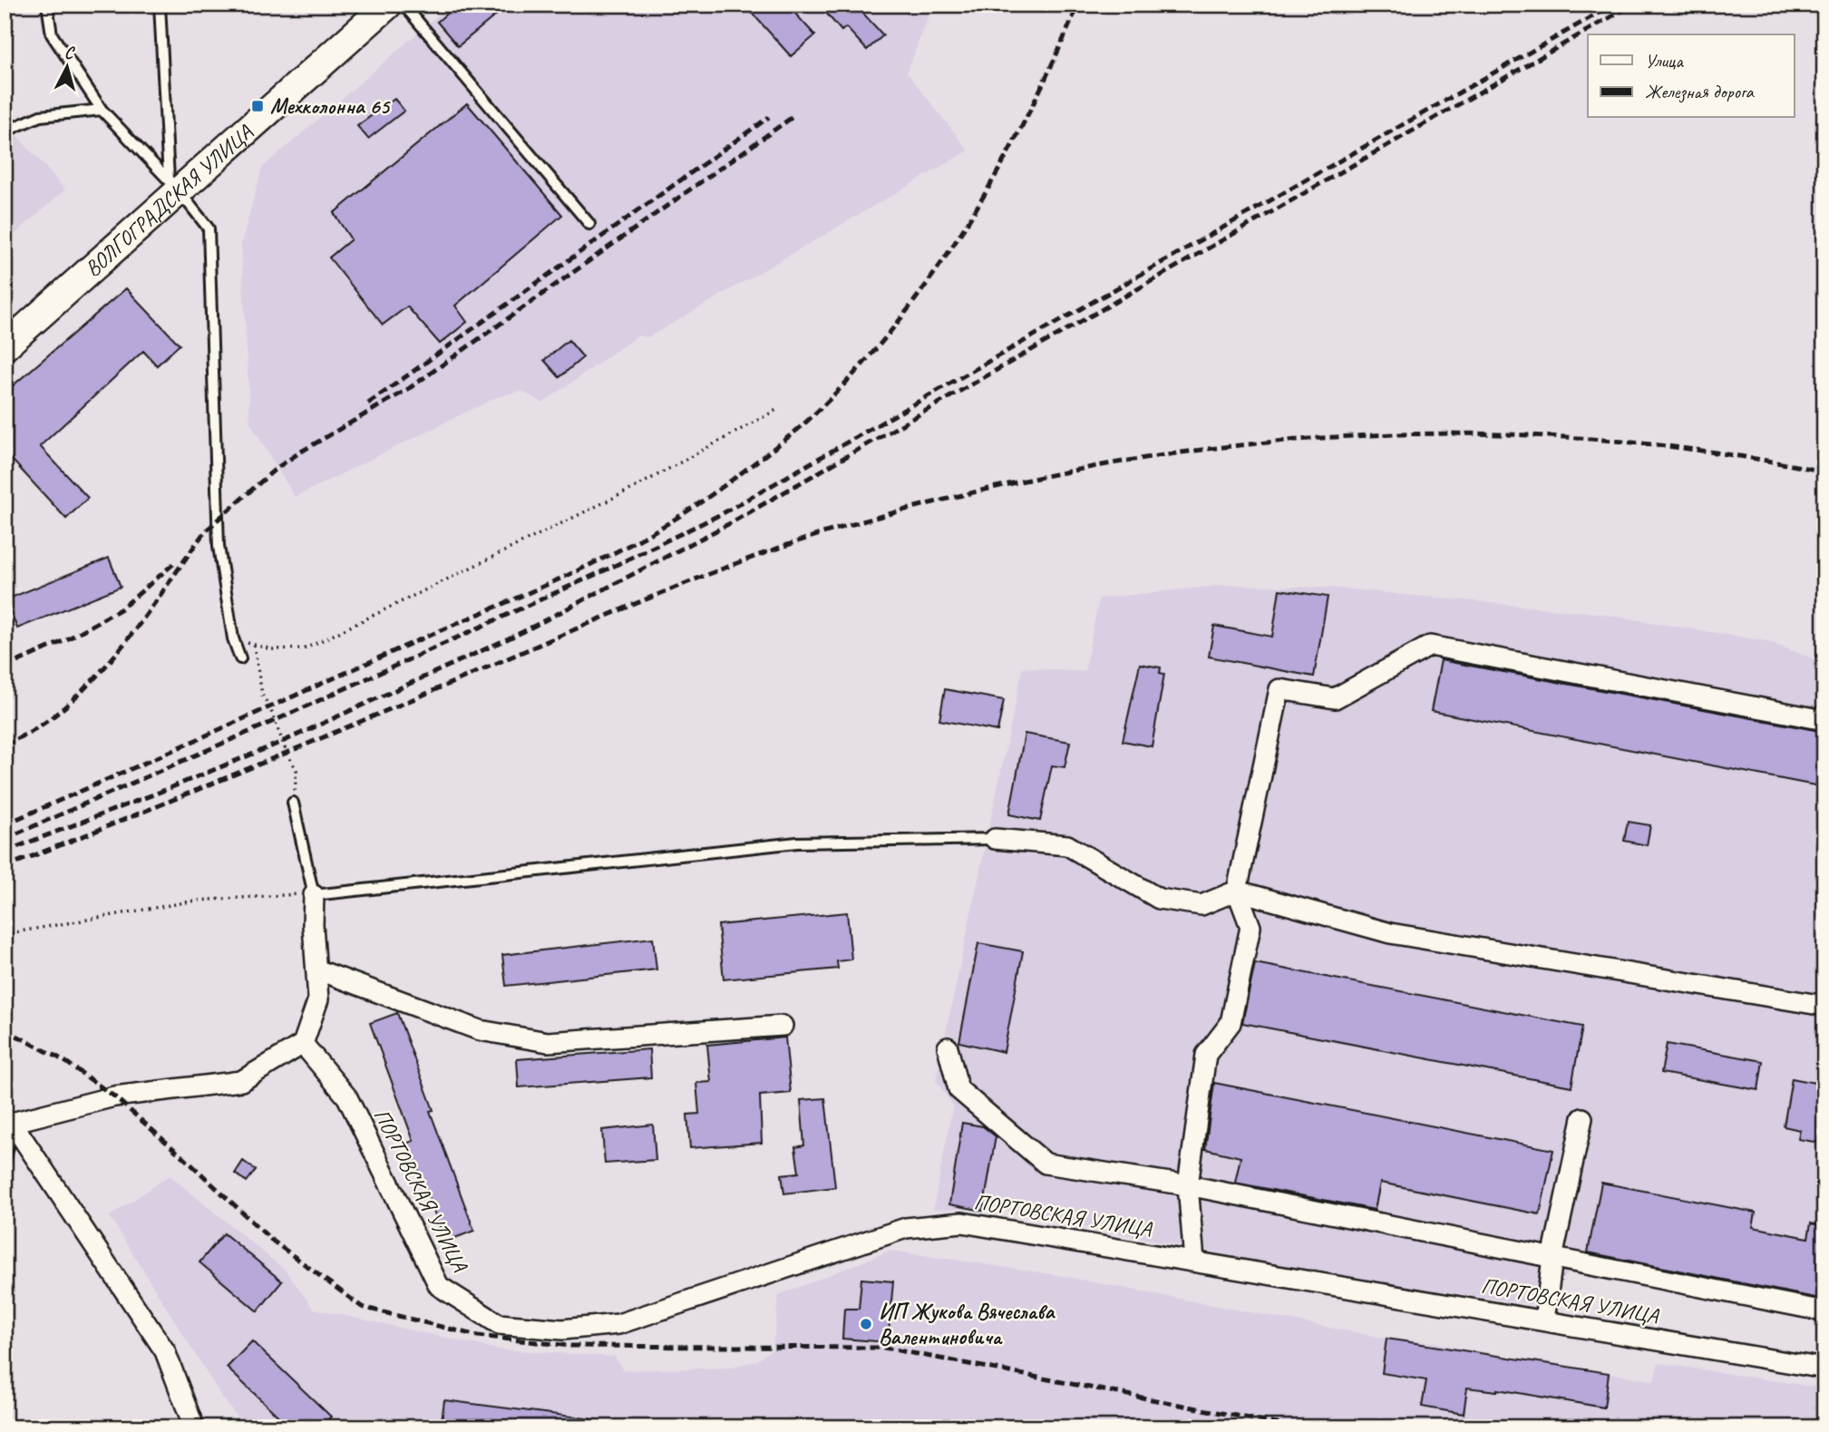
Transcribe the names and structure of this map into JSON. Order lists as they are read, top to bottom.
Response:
{
  "streets": {
    "main road": ["ВОЛГОГРАДСКАЯ УЛИЦА"],
    "street": ["ПОРТОВСКАЯ УЛИЦА"]
  },
  "places": {
    "transit": ["Мехколонна 65"],
    "other": ["ИП Жукова Вячеслава Валентиновича"]
  },
  "legend": ["Улица", "Железная дорога"],
  "north": "top"
}
